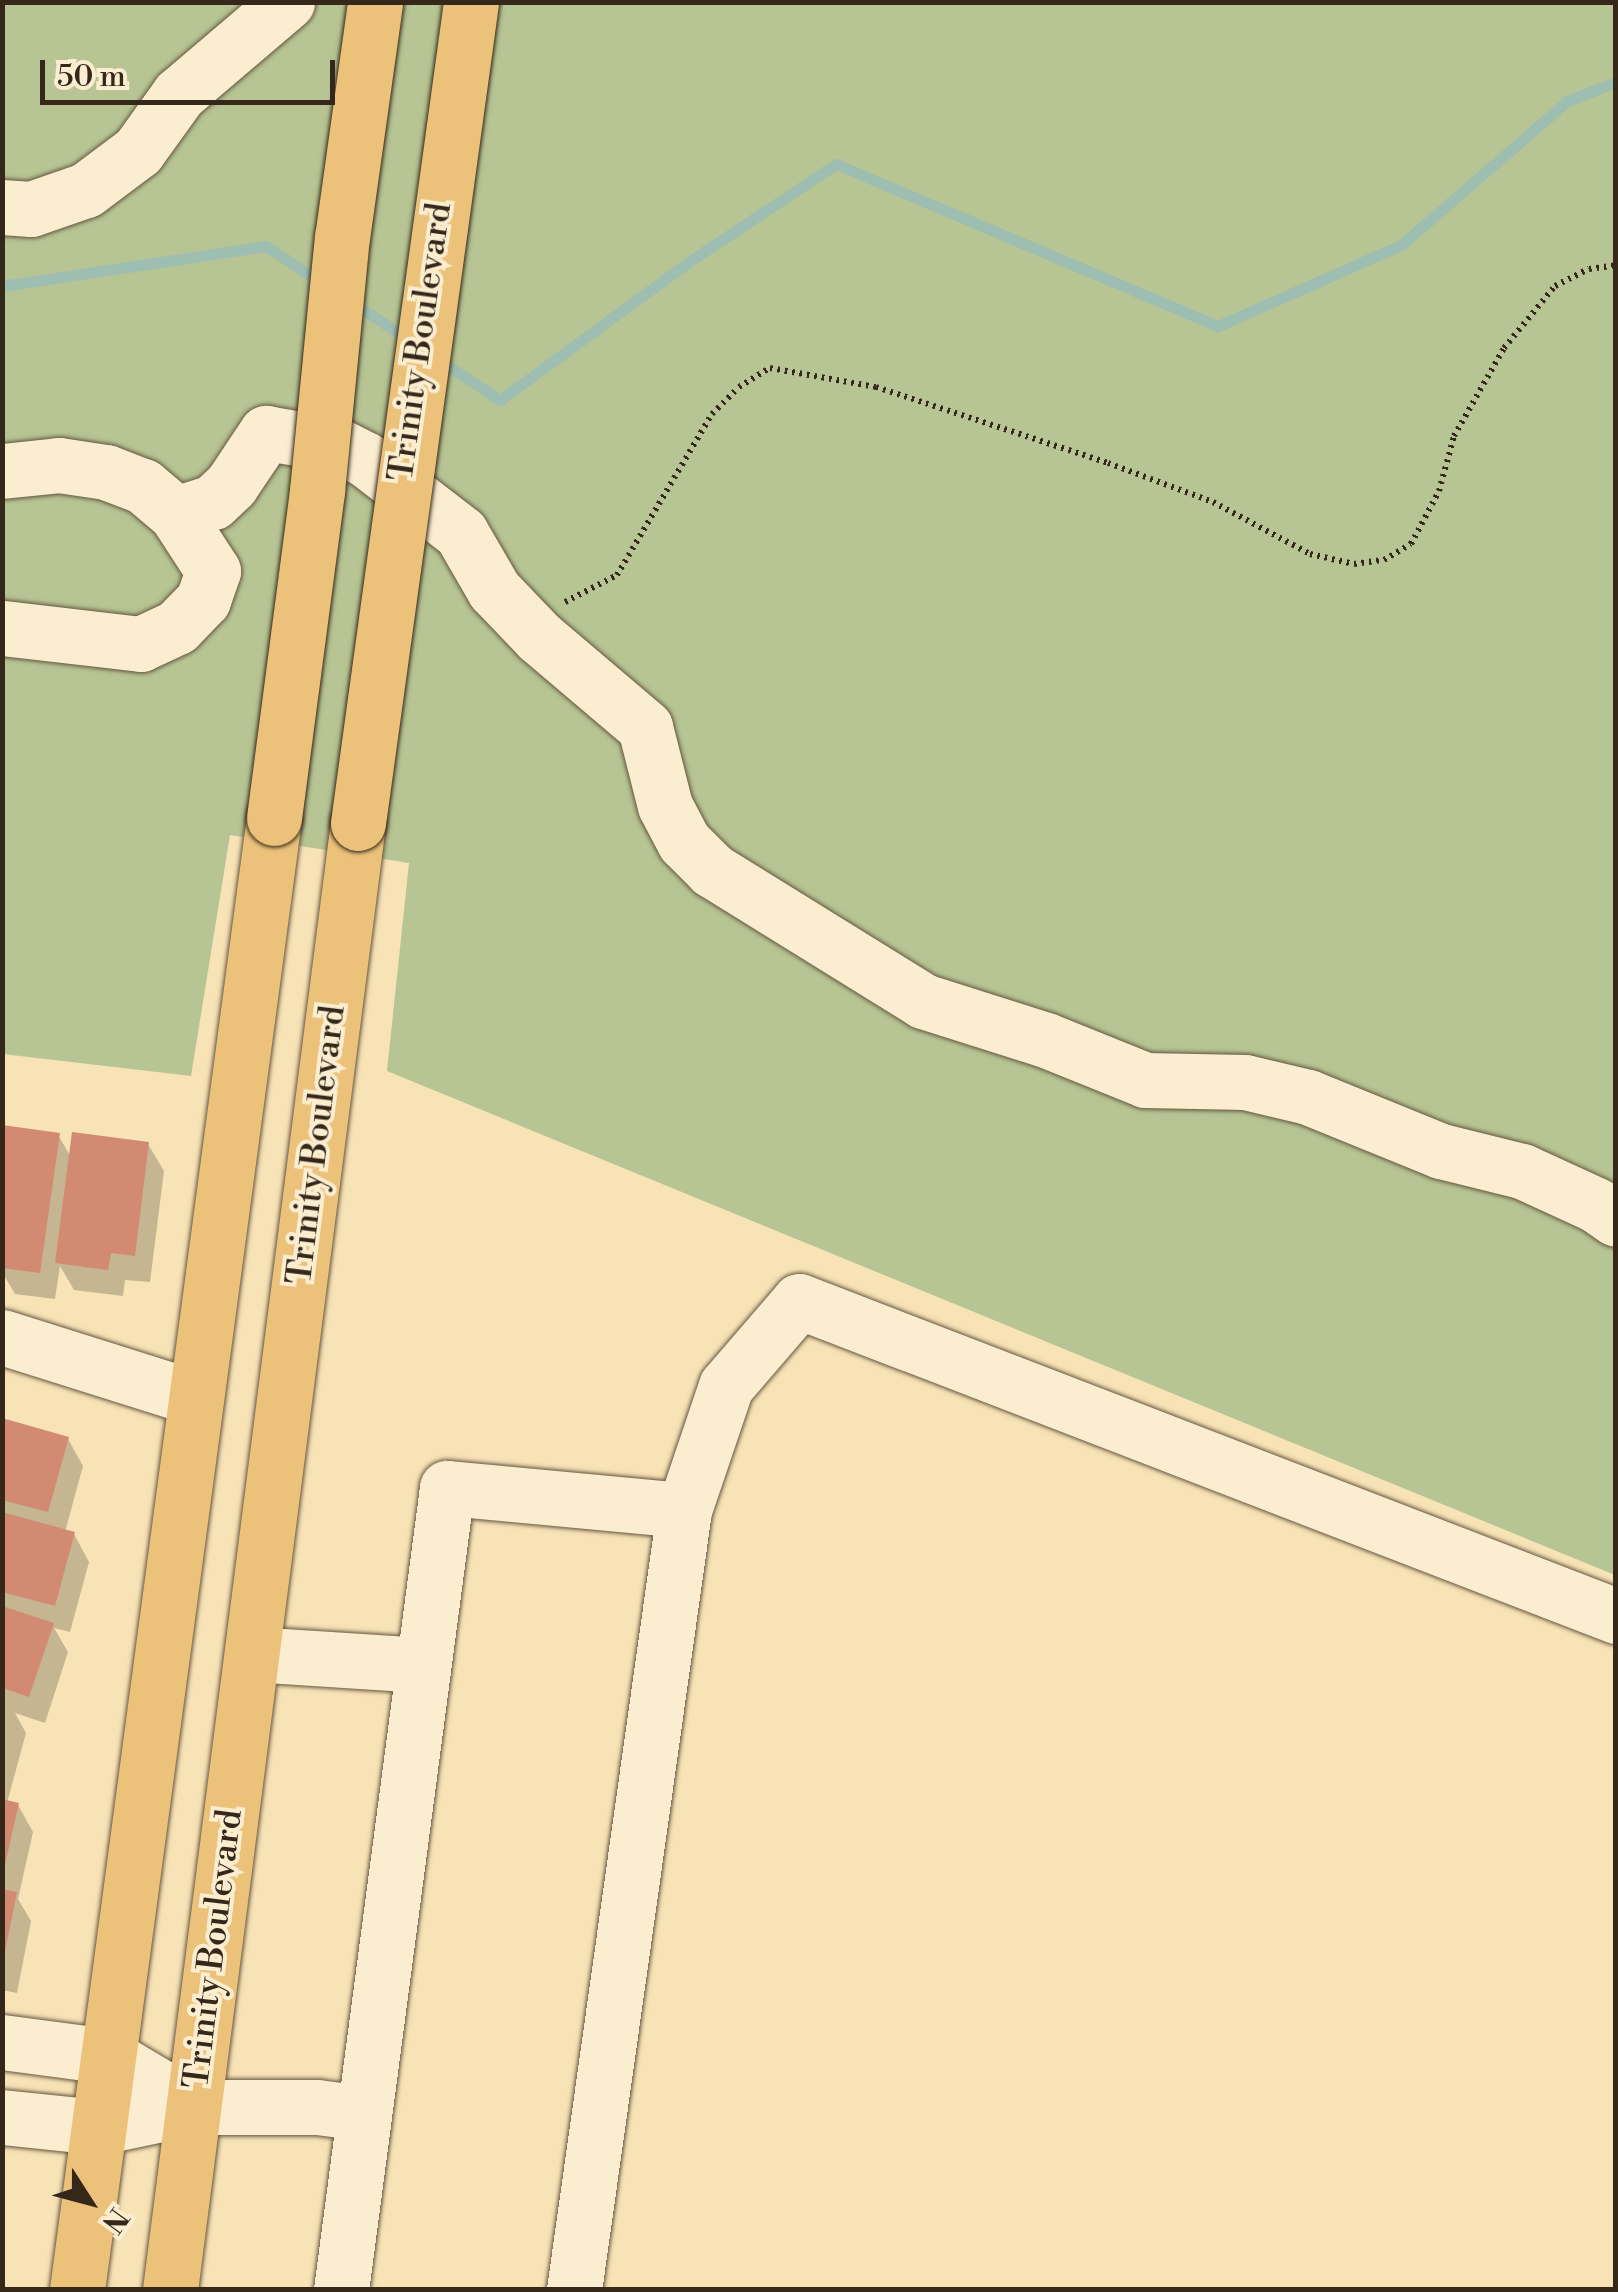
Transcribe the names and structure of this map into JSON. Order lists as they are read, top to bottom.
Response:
{
  "streets": {
    "main road": ["Trinity Boulevard"]
  },
  "scale_bar": "50 m",
  "north": "bottom right"
}
